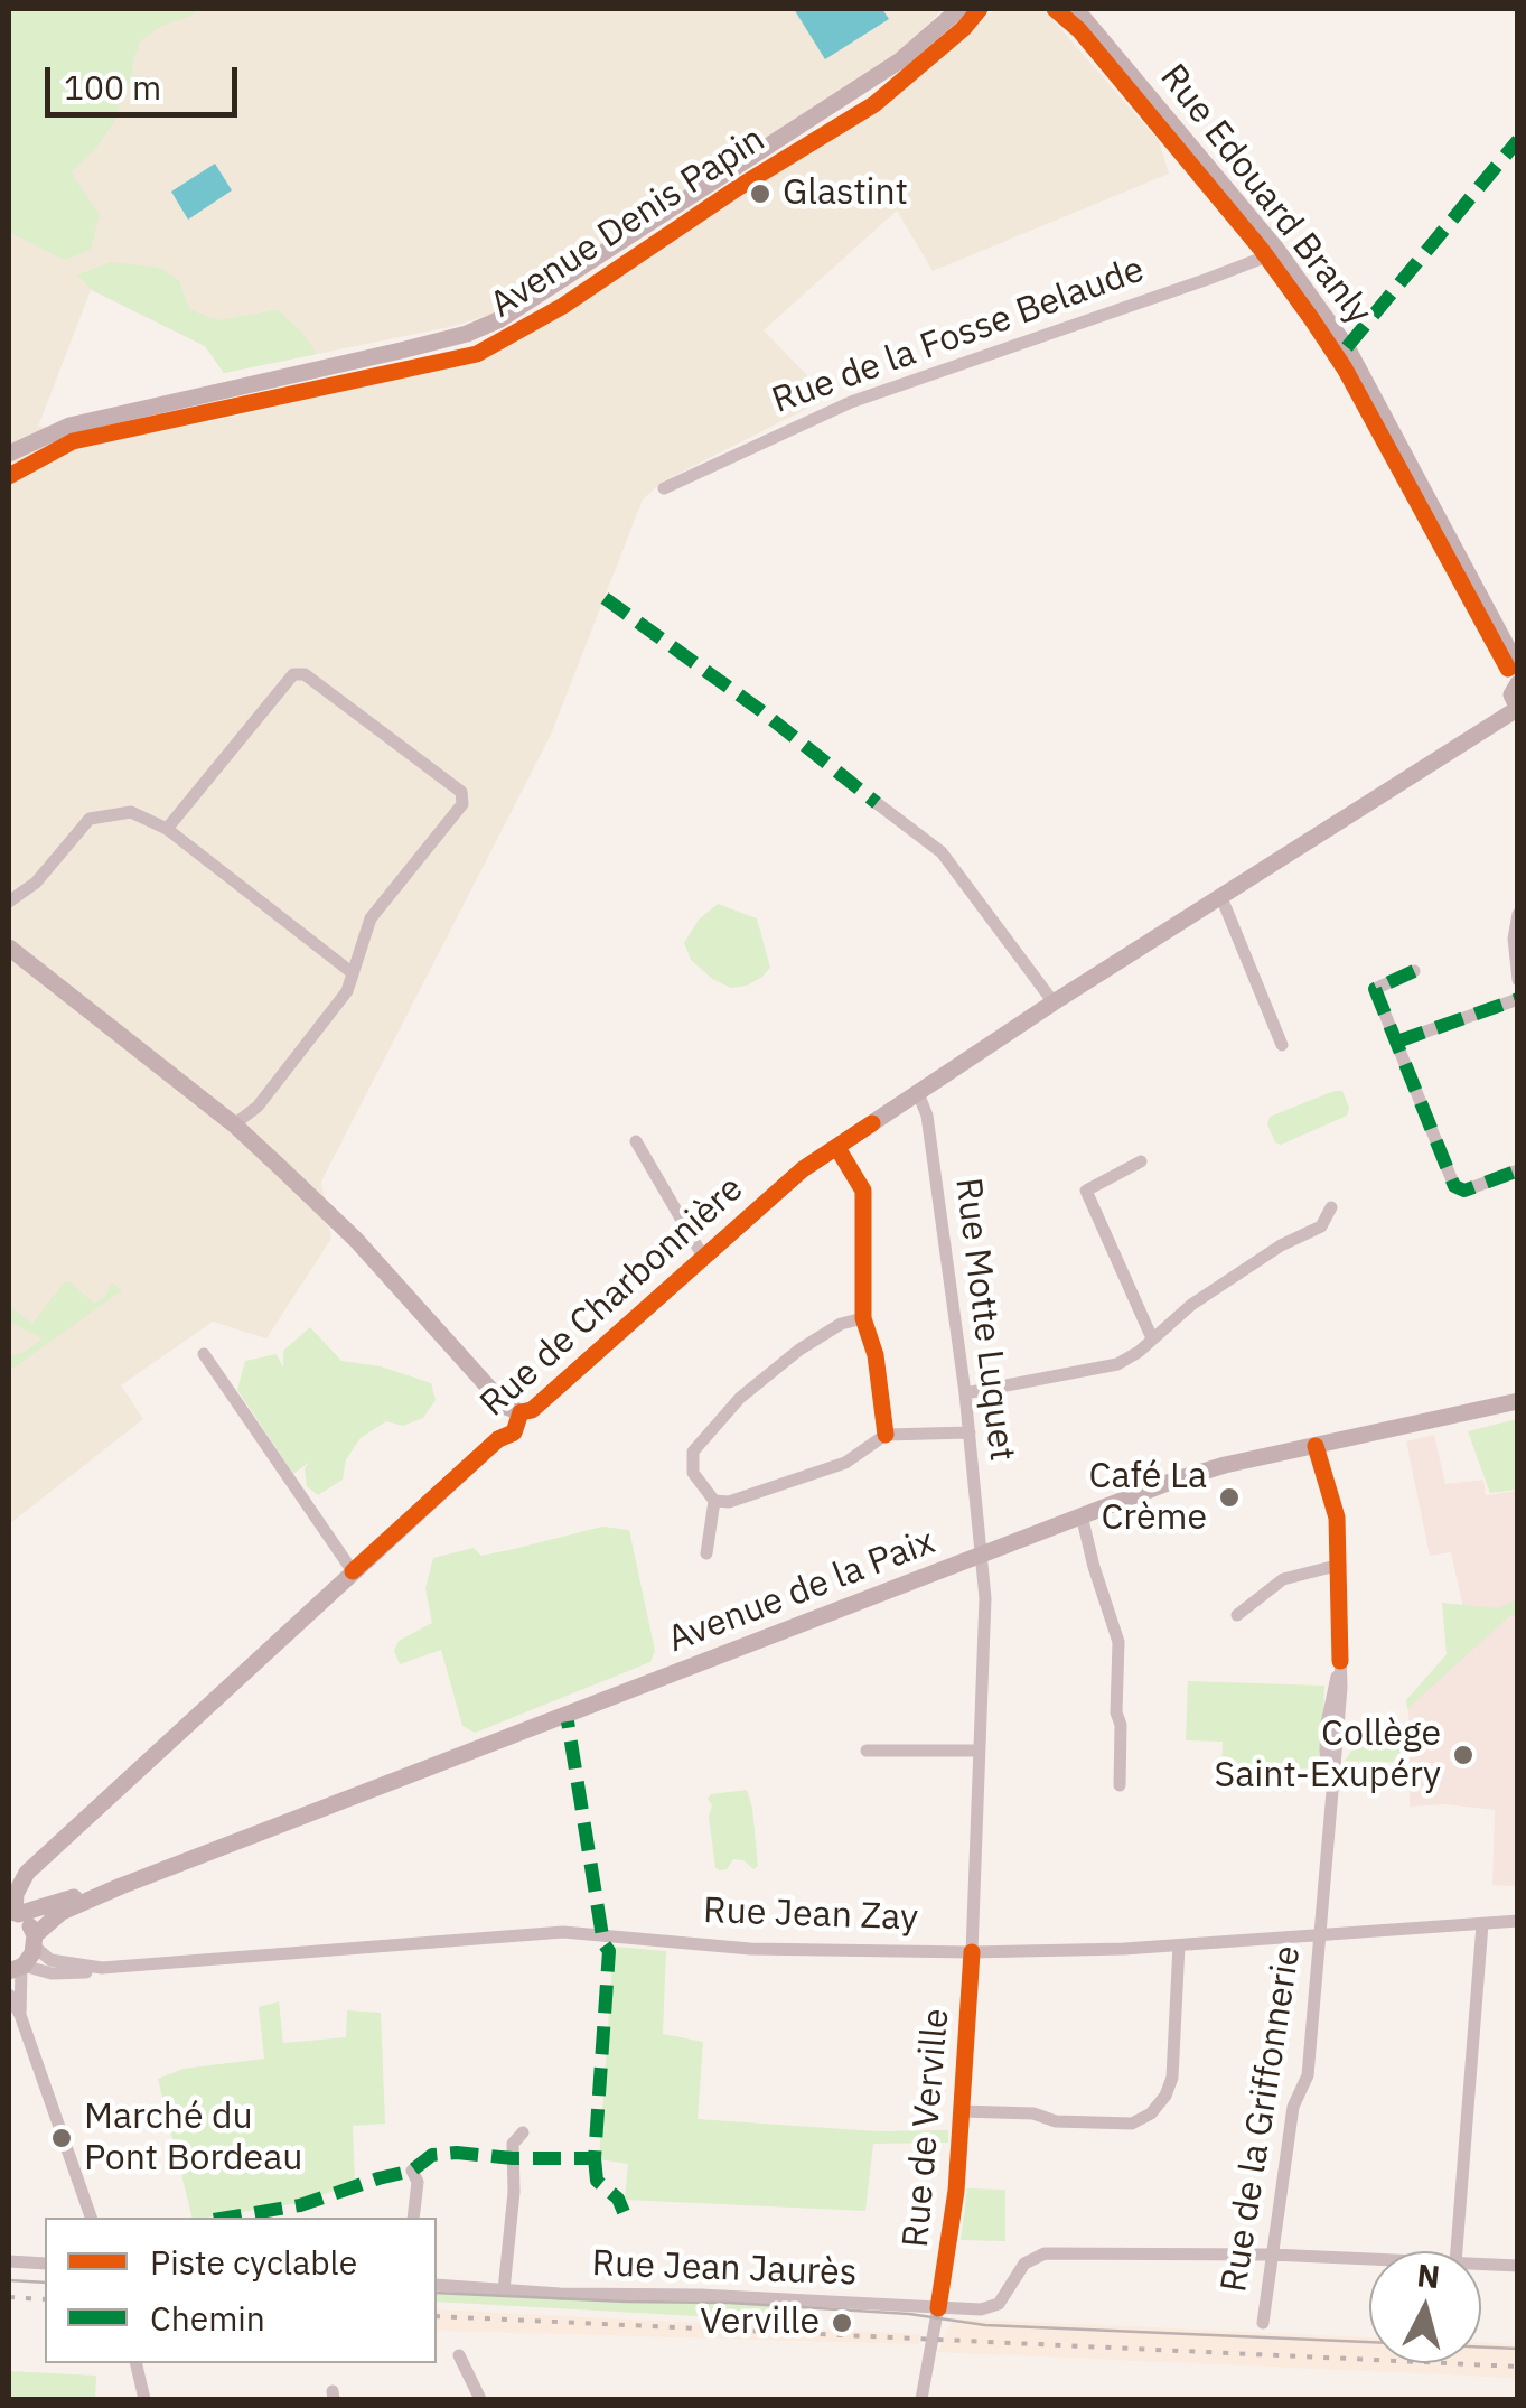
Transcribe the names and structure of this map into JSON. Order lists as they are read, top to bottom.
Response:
{
  "streets": {
    "street": [
      "Rue Edouard Branly",
      "Avenue Denis Papin",
      "Rue de la Fosse Belaude",
      "Rue de Charbonnière",
      "Rue Motte Luquet",
      "Avenue de la Paix",
      "Rue Jean Zay",
      "Rue de la Griffonnerie",
      "Rue de Verville",
      "Rue Jean Jaurès"
    ]
  },
  "crossings": [
    ["Rue Edouard Branly", "Rue de la Fosse Belaude"],
    ["Rue de Charbonnière", "Rue Motte Luquet"],
    ["Rue de Charbonnière", "Avenue de la Paix"],
    ["Rue Motte Luquet", "Avenue de la Paix"],
    ["Rue Motte Luquet", "Rue de Verville"],
    ["Avenue de la Paix", "Rue Jean Zay"],
    ["Avenue de la Paix", "Rue de la Griffonnerie"],
    ["Rue Jean Zay", "Rue de la Griffonnerie"],
    ["Rue Jean Zay", "Rue de Verville"],
    ["Rue de la Griffonnerie", "Rue Jean Jaurès"],
    ["Rue de Verville", "Rue Jean Jaurès"]
  ],
  "places": [
    "Glastint",
    "Café La Crème",
    "Collège Saint-Exupéry",
    "Marché du Pont Bordeau",
    "Verville"
  ],
  "legend": ["Piste cyclable", "Chemin"],
  "scale_bar": "100 m",
  "north": "top"
}
